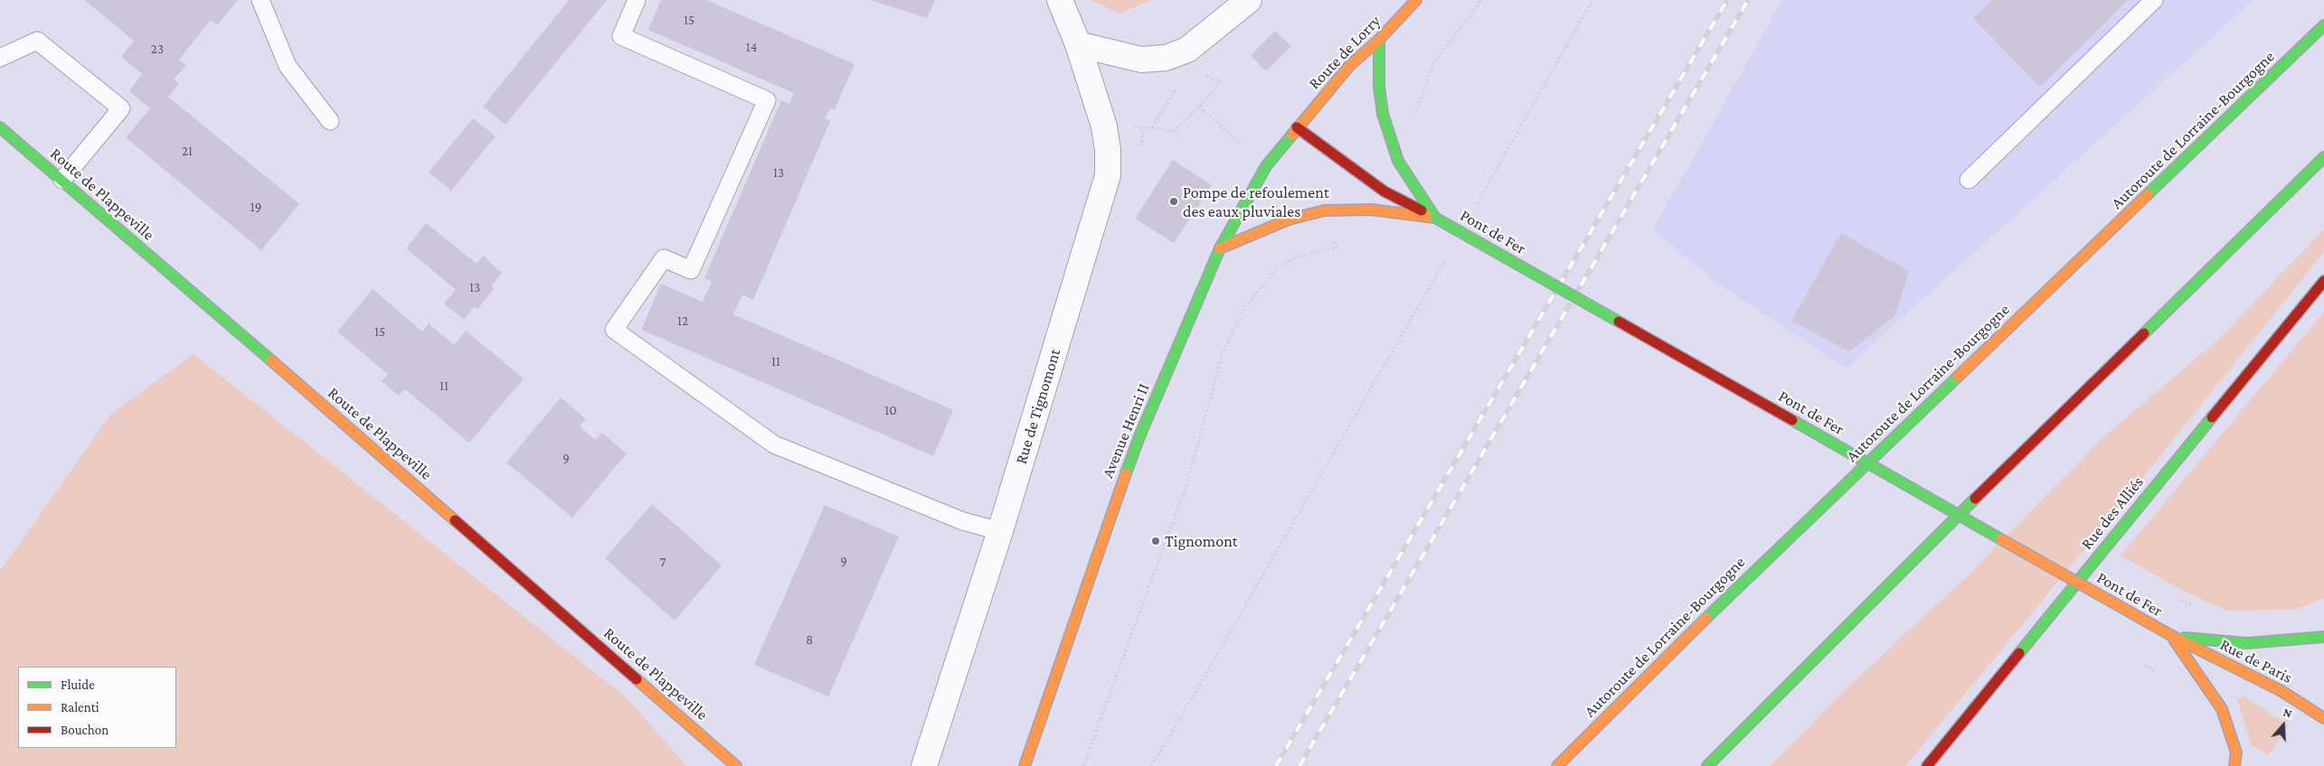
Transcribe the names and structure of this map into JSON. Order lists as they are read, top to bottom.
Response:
{
  "streets": {
    "main road": [
      "Route de Lorry",
      "Autoroute de Lorraine-Bourgogne",
      "Route de Plappeville",
      "Pont de Fer",
      "Avenue Henri II",
      "Rue des Alliés",
      "Rue de Paris"
    ],
    "street": ["Rue de Tignomont"]
  },
  "crossings": [
    ["Route de Lorry", "Pont de Fer"],
    ["Route de Lorry", "Avenue Henri II"],
    ["Pont de Fer", "Avenue Henri II"],
    ["Pont de Fer", "Rue de Paris"]
  ],
  "places": ["Pompe de refoulement des eaux pluviales", "Tignomont"],
  "house_numbers": [
    "15",
    "14",
    "23",
    "21",
    "13",
    "19",
    "13",
    "12",
    "15",
    "11",
    "11",
    "10",
    "9",
    "9",
    "7",
    "8"
  ],
  "legend": ["Fluide", "Ralenti", "Bouchon"],
  "north": "top"
}
